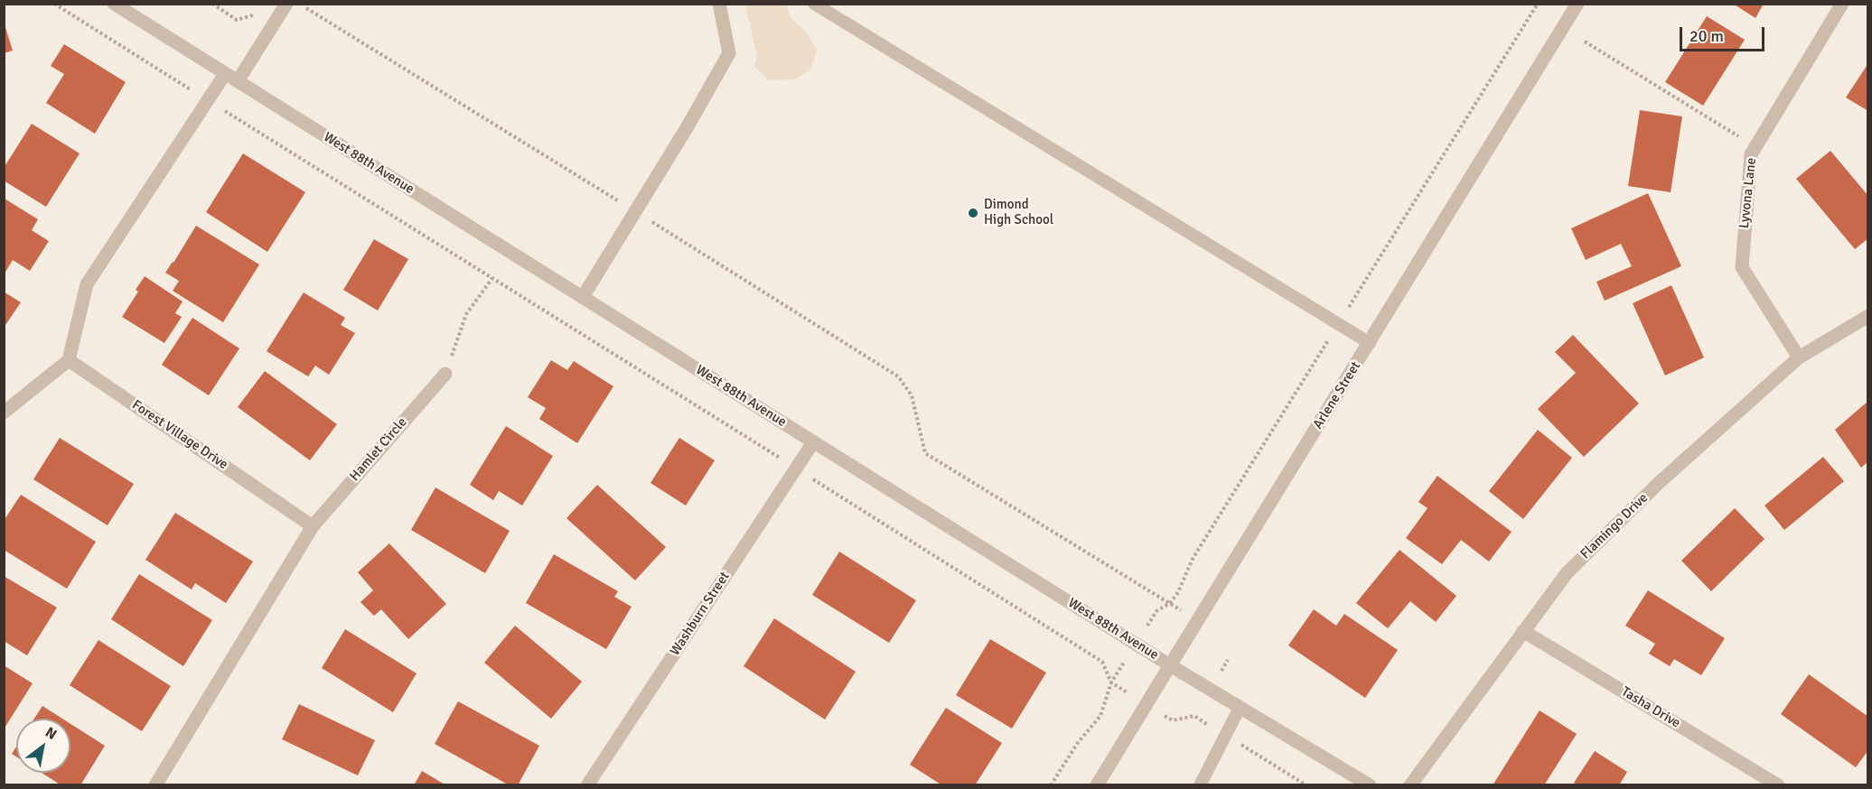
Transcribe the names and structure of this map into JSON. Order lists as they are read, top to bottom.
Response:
{
  "streets": {
    "street": [
      "West 88th Avenue",
      "Lyvona Lane",
      "Arlene Street",
      "Forest Village Drive",
      "Hamlet Circle",
      "Flamingo Drive",
      "Washburn Street",
      "Tasha Drive"
    ]
  },
  "crossings": [
    ["West 88th Avenue", "Arlene Street"],
    ["West 88th Avenue", "Washburn Street"],
    ["Lyvona Lane", "Flamingo Drive"],
    ["Forest Village Drive", "Hamlet Circle"],
    ["Flamingo Drive", "Tasha Drive"]
  ],
  "places": ["Dimond High School"],
  "scale_bar": "20 m",
  "north": "top right"
}
